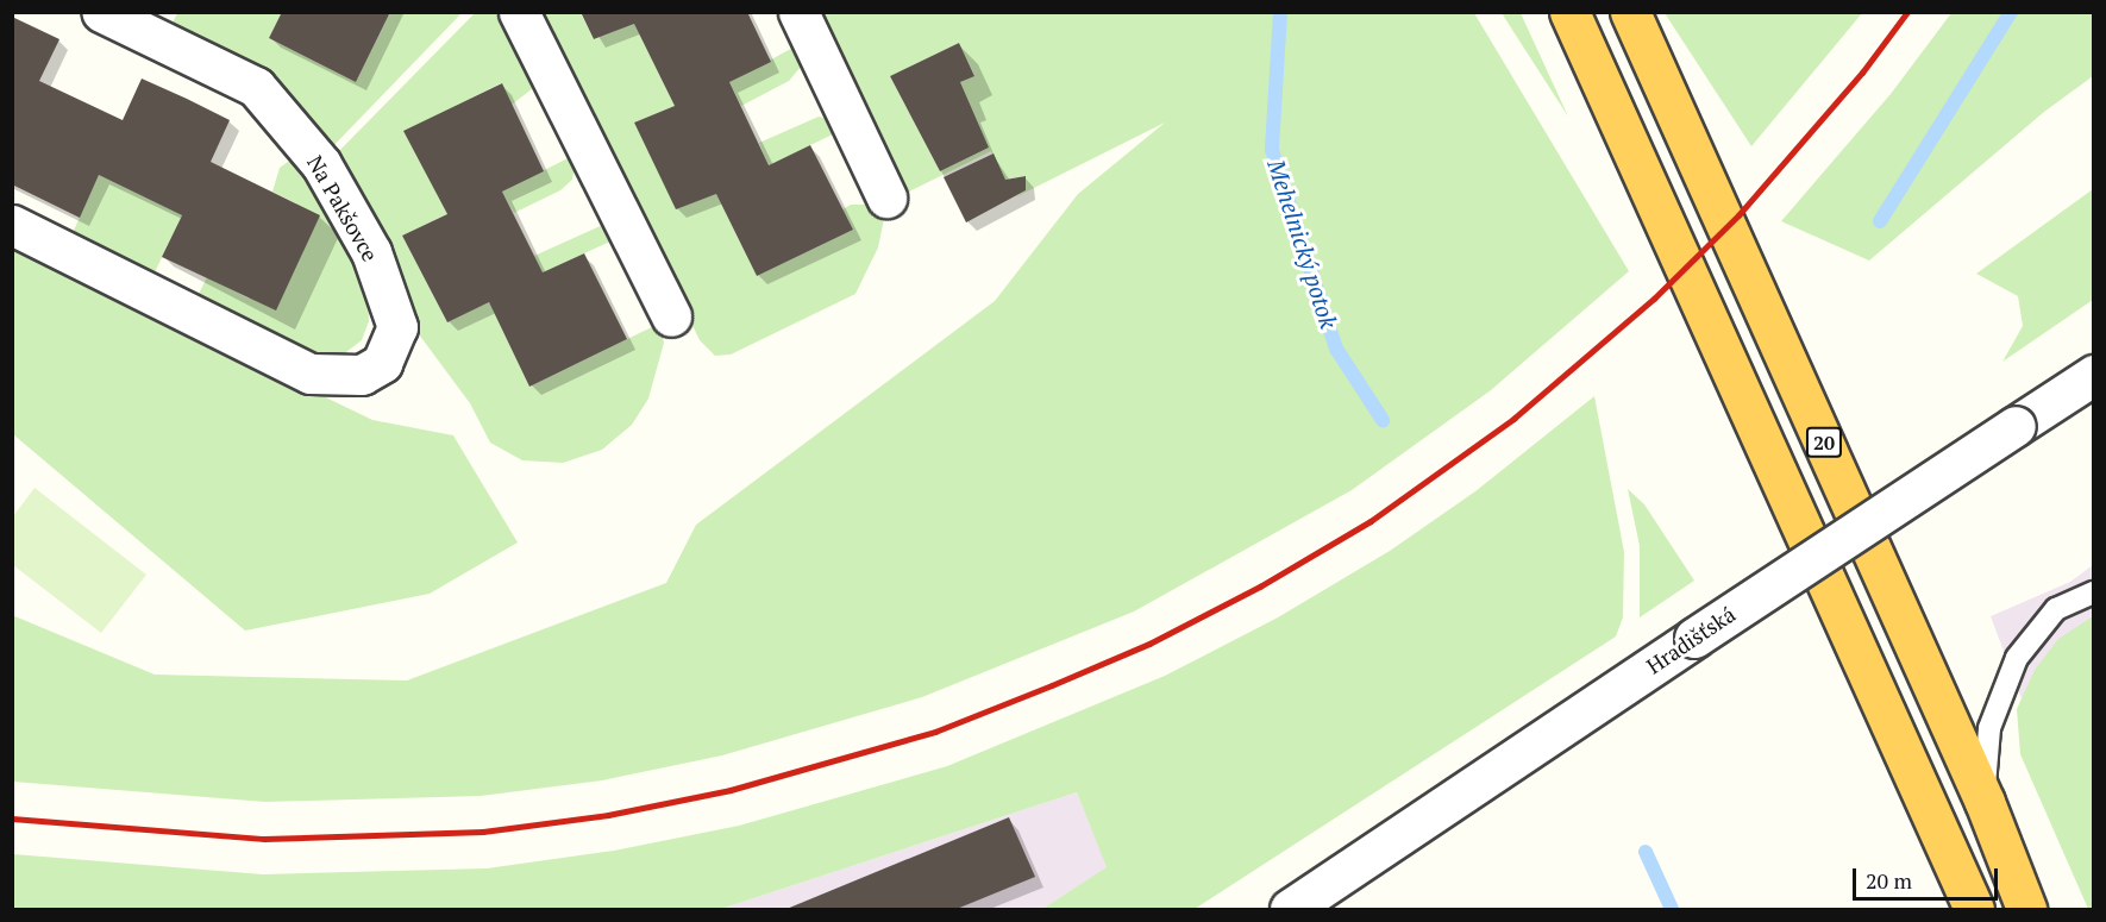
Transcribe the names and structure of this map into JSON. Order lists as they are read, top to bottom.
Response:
{
  "streets": {
    "highway": ["20"],
    "street": ["Na Pakšovce", "Hradišťská"]
  },
  "water": ["Mehelnický potok"],
  "scale_bar": "20 m"
}
